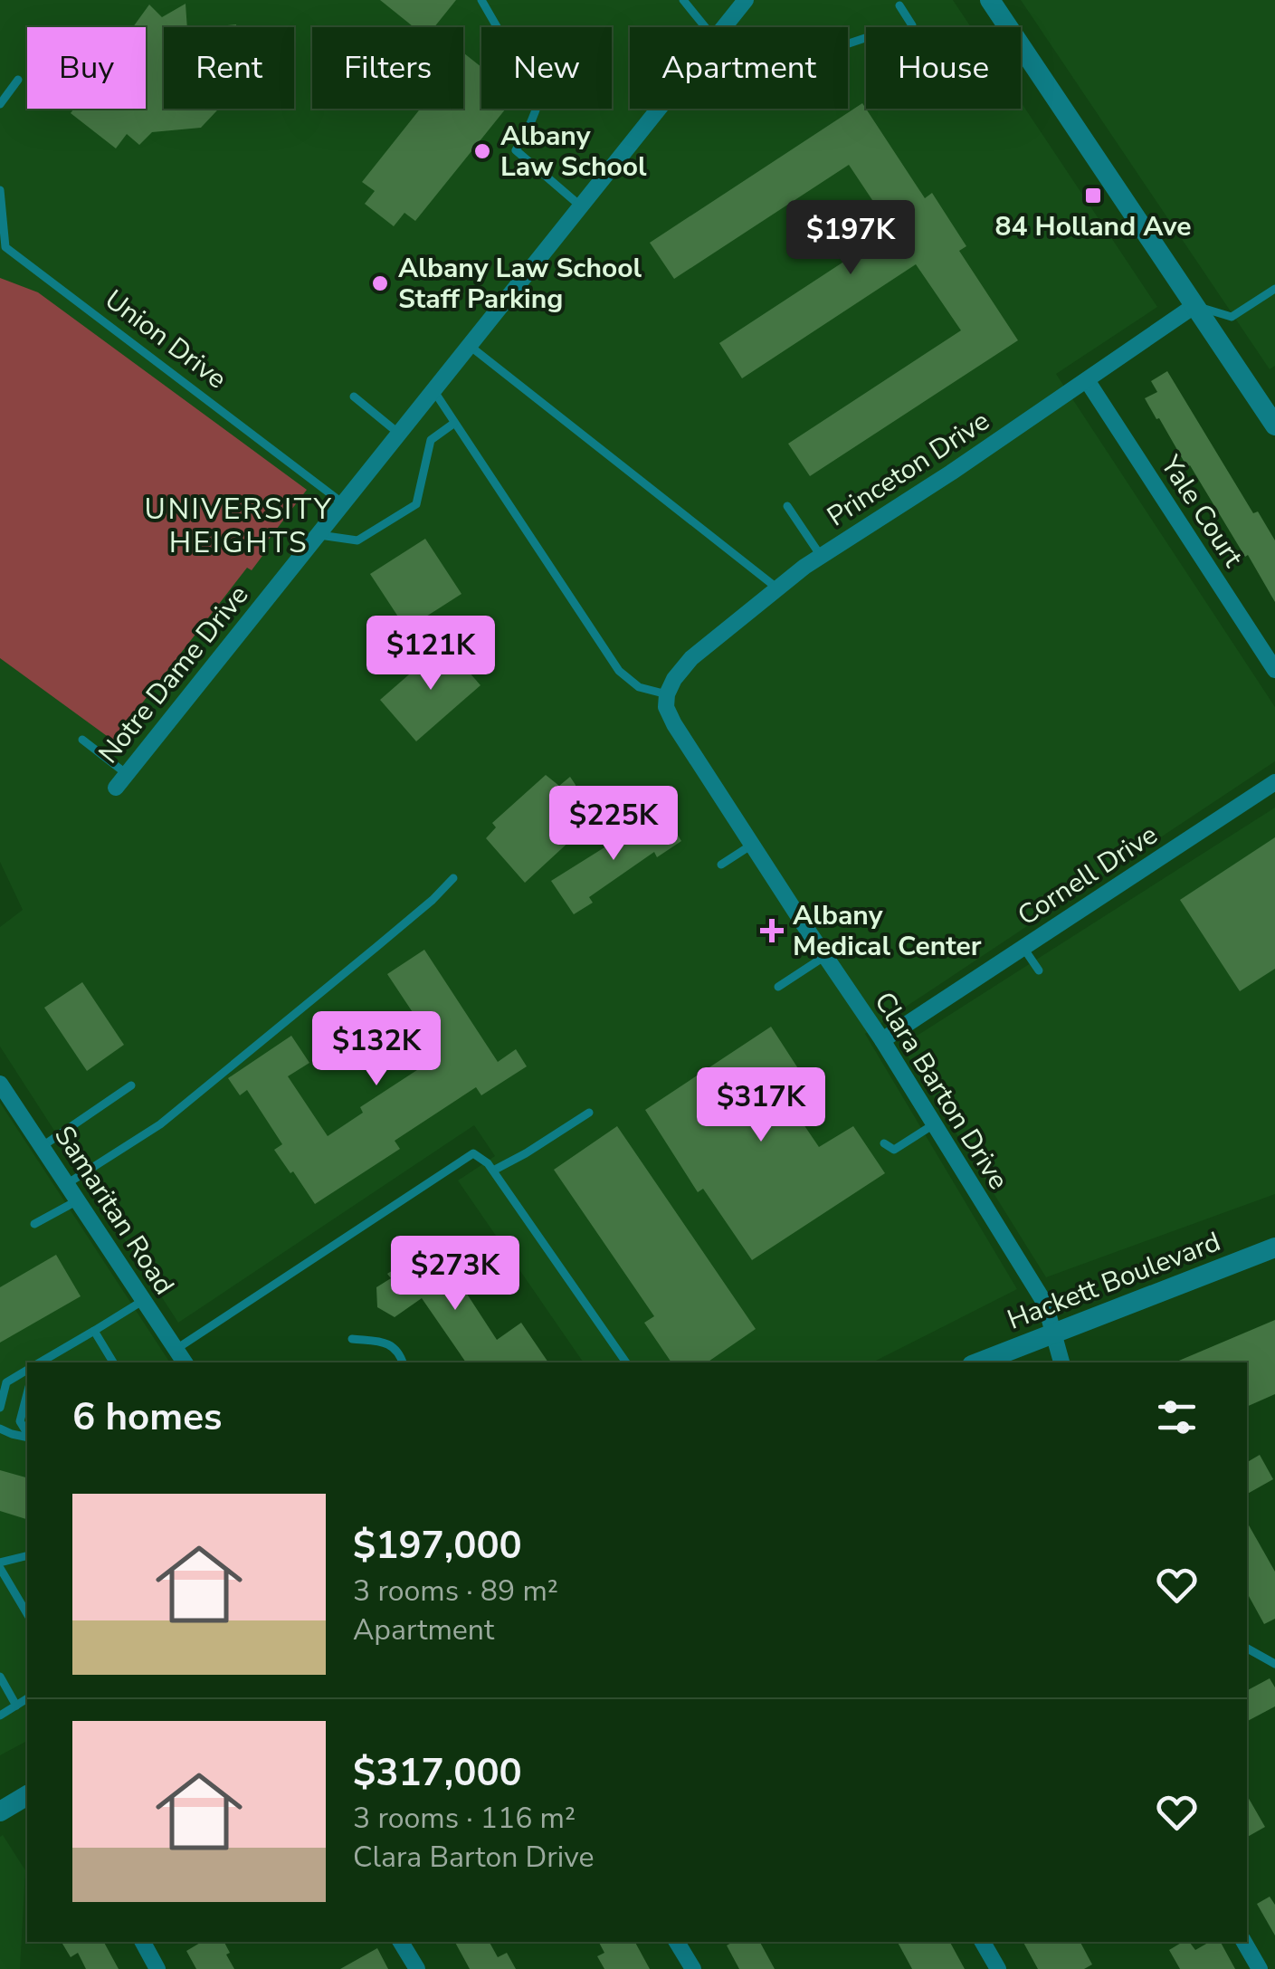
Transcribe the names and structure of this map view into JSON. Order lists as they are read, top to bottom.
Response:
{
  "streets": {
    "street": [
      "Princeton Drive",
      "Yale Court",
      "Notre Dame Drive",
      "Cornell Drive",
      "Clara Barton Drive",
      "Samaritan Road",
      "Hackett Boulevard"
    ],
    "lane": ["Union Drive"]
  },
  "crossings": [
    ["Union Drive", "Notre Dame Drive"],
    ["Princeton Drive", "Yale Court"],
    ["Princeton Drive", "Clara Barton Drive"],
    ["Cornell Drive", "Clara Barton Drive"],
    ["Clara Barton Drive", "Hackett Boulevard"]
  ],
  "districts": ["UNIVERSITY HEIGHTS"],
  "places": {
    "other": ["Albany Law School", "Albany Law School Staff Parking"],
    "transit": ["84 Holland Ave"],
    "health": ["Albany Medical Center"]
  },
  "page": {
    "chip": [
      "Buy",
      "Rent",
      "Filters",
      "New",
      "Apartment",
      "House"
    ],
    "price": [
      "$197K",
      "$121K",
      "$225K",
      "$132K",
      "$317K",
      "$273K"
    ],
    "heading": "6 homes",
    "list": [
      {
        "name": "$197,000",
        "note": "3 rooms · 89 m² · Apartment"
      },
      {
        "name": "$317,000",
        "note": "3 rooms · 116 m² · Clara Barton Drive"
      }
    ]
  }
}
